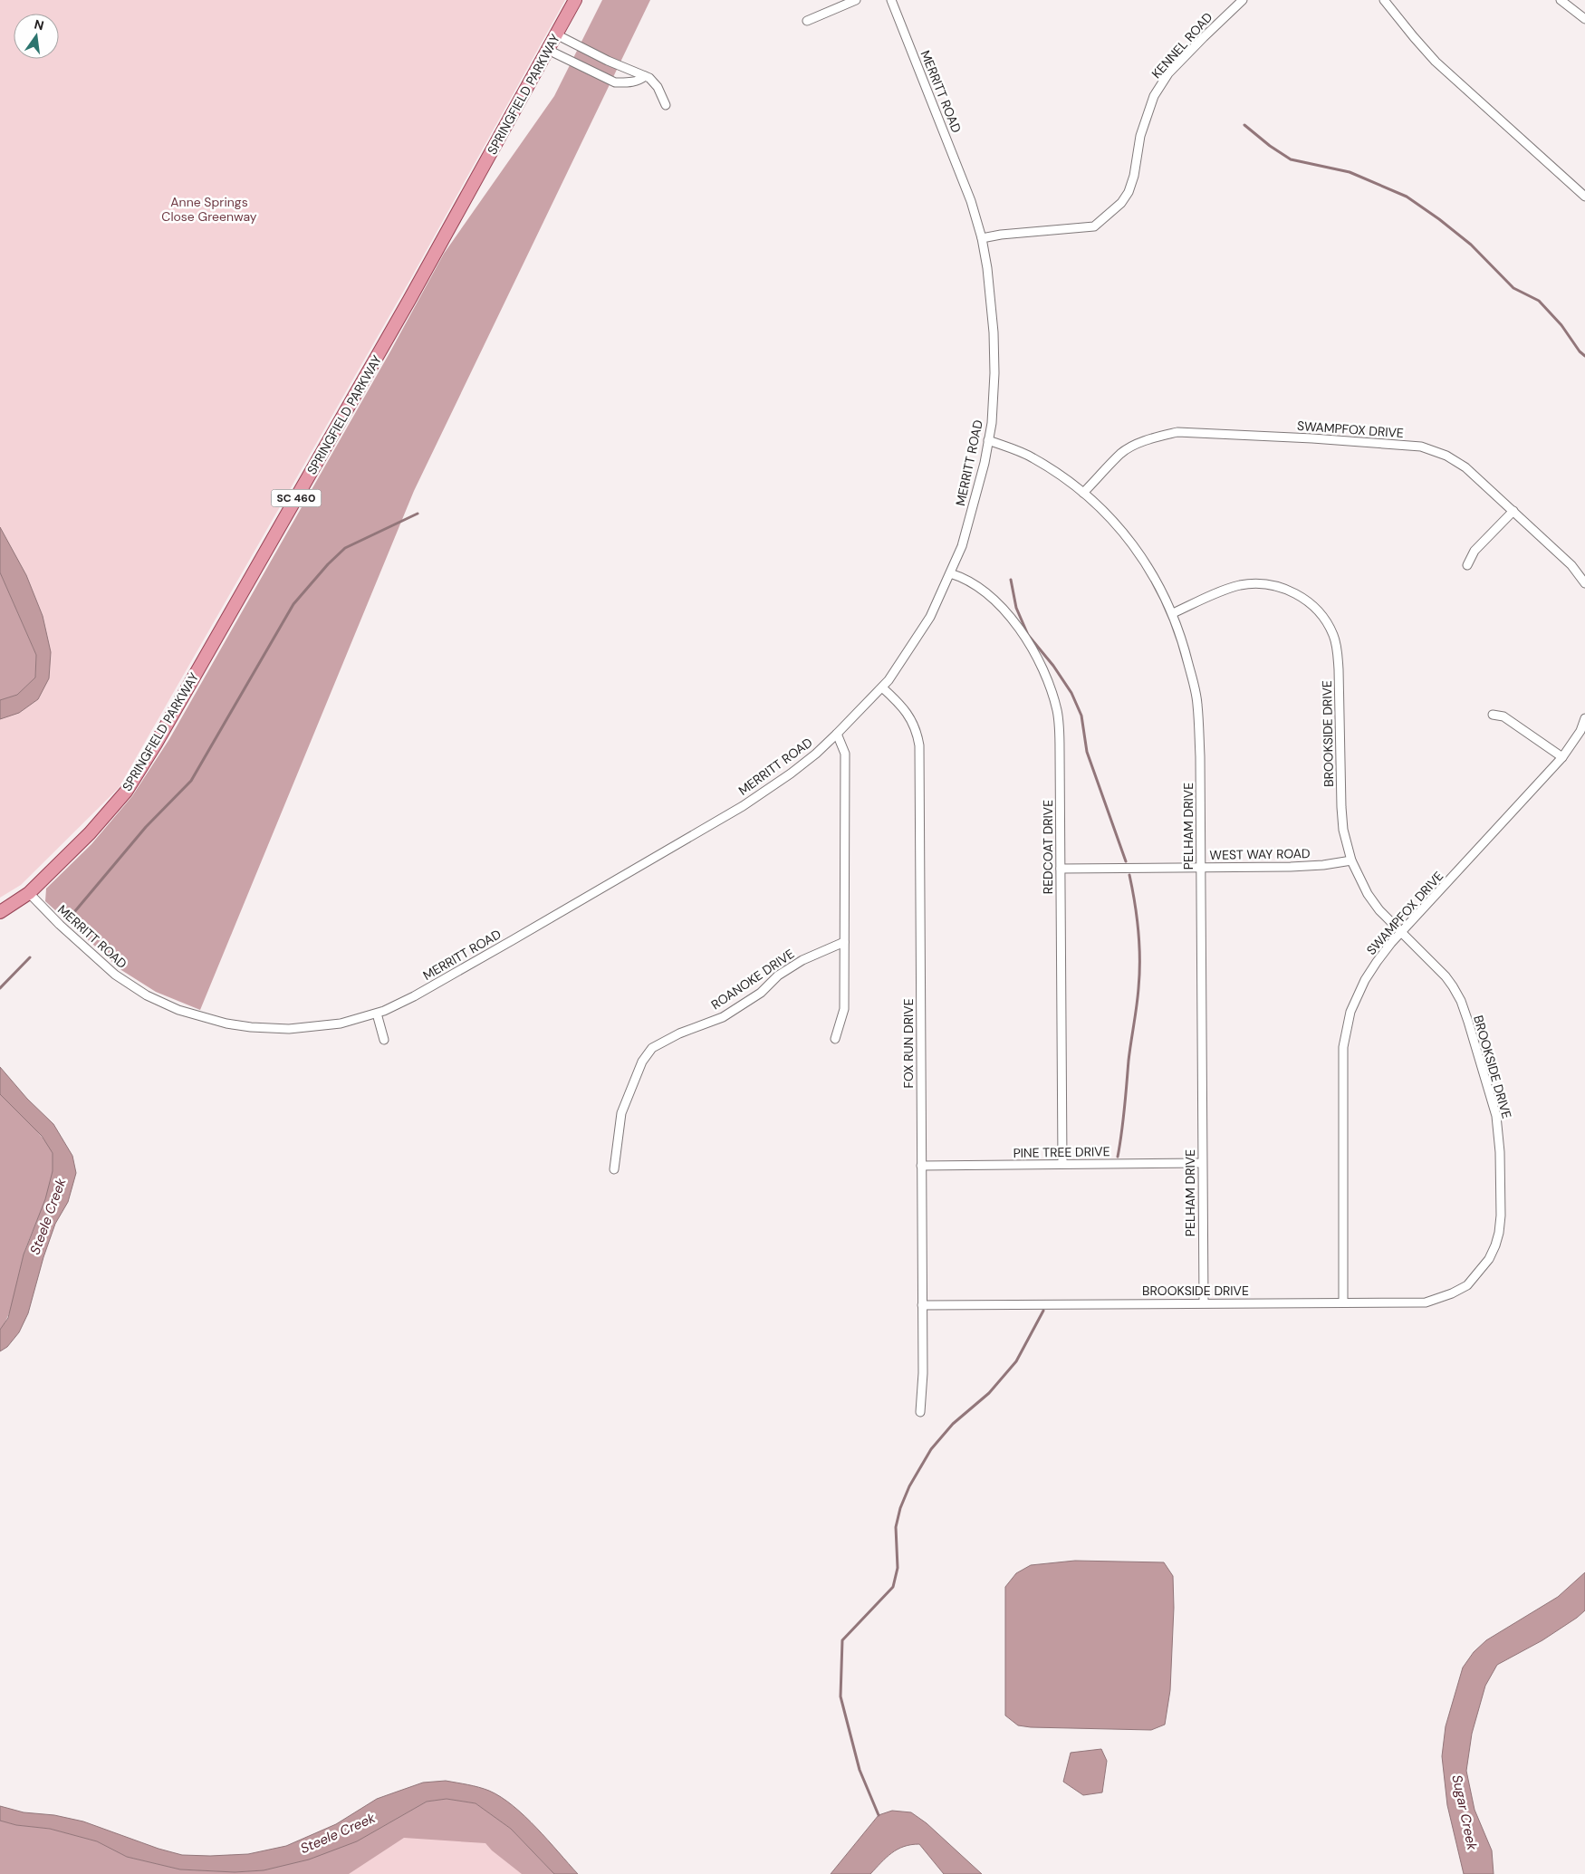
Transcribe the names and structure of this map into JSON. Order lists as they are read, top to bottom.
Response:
{
  "streets": {
    "main road": ["SPRINGFIELD PARKWAY", "SC 460"],
    "street": [
      "KENNEL ROAD",
      "MERRITT ROAD",
      "SWAMPFOX DRIVE",
      "BROOKSIDE DRIVE",
      "PELHAM DRIVE",
      "REDCOAT DRIVE",
      "WEST WAY ROAD",
      "ROANOKE DRIVE",
      "FOX RUN DRIVE",
      "PINE TREE DRIVE"
    ]
  },
  "crossings": [
    ["KENNEL ROAD", "MERRITT ROAD"],
    ["MERRITT ROAD", "SPRINGFIELD PARKWAY"],
    ["MERRITT ROAD", "PELHAM DRIVE"],
    ["MERRITT ROAD", "REDCOAT DRIVE"],
    ["MERRITT ROAD", "FOX RUN DRIVE"],
    ["SWAMPFOX DRIVE", "BROOKSIDE DRIVE"],
    ["SWAMPFOX DRIVE", "PELHAM DRIVE"],
    ["BROOKSIDE DRIVE", "PELHAM DRIVE"],
    ["BROOKSIDE DRIVE", "WEST WAY ROAD"],
    ["BROOKSIDE DRIVE", "FOX RUN DRIVE"],
    ["PELHAM DRIVE", "WEST WAY ROAD"],
    ["PELHAM DRIVE", "PINE TREE DRIVE"],
    ["REDCOAT DRIVE", "WEST WAY ROAD"],
    ["REDCOAT DRIVE", "PINE TREE DRIVE"],
    ["FOX RUN DRIVE", "PINE TREE DRIVE"]
  ],
  "water": ["Steele Creek", "Sugar Creek"],
  "parks": ["Anne Springs Close Greenway"],
  "north": "top"
}
